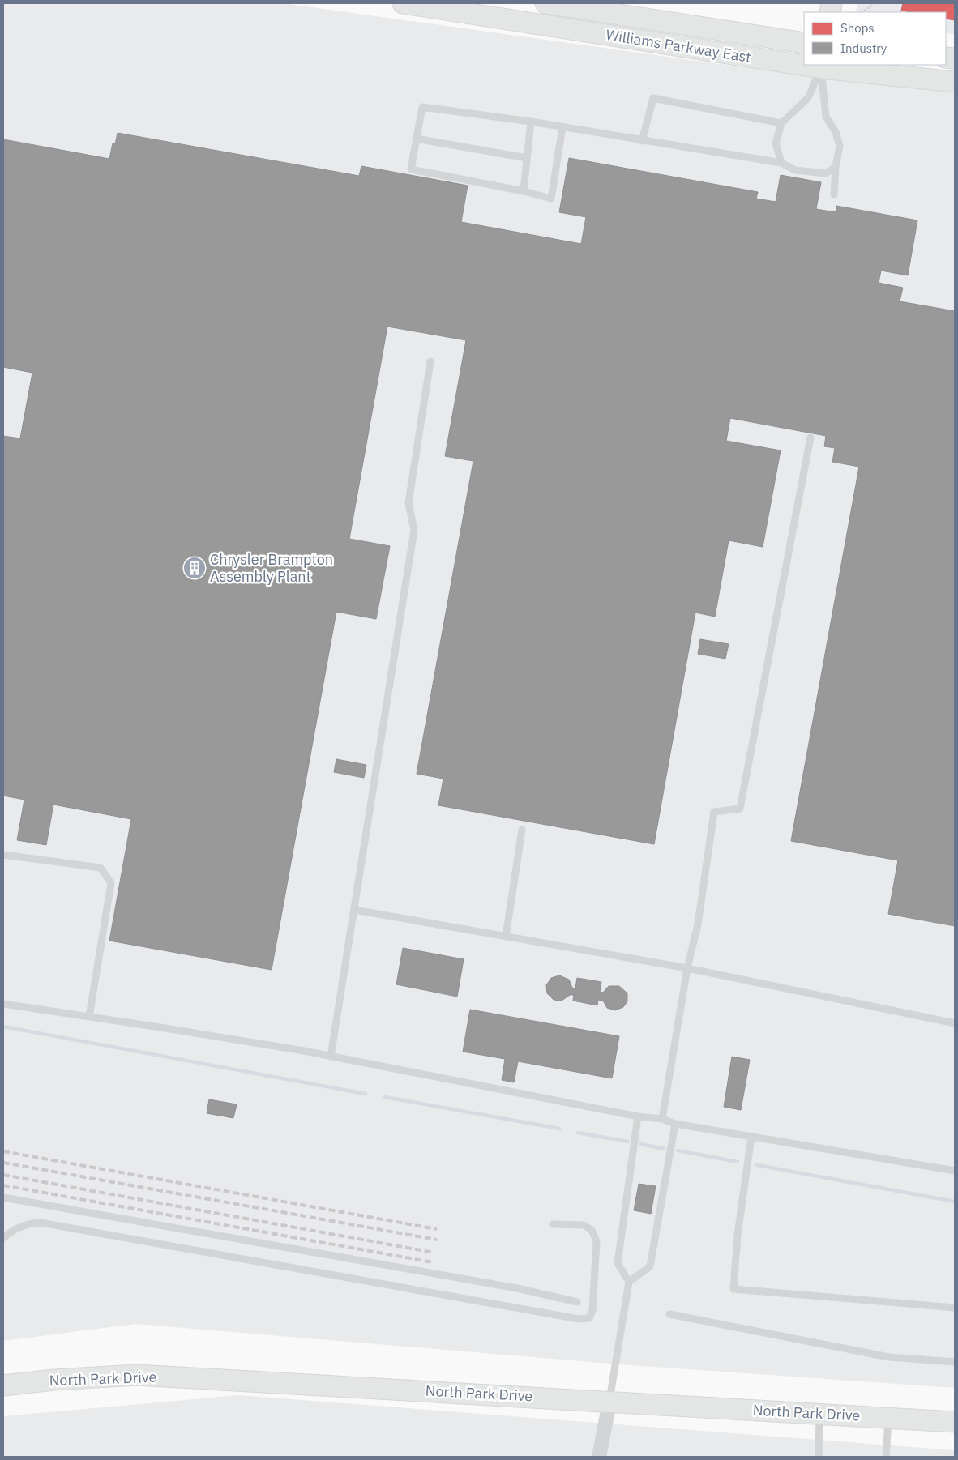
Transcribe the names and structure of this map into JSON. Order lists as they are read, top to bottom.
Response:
{
  "streets": {
    "main road": ["Williams Parkway East", "North Park Drive"]
  },
  "places": {
    "building": ["Chrysler Brampton Assembly Plant"]
  },
  "legend": ["Shops", "Industry"]
}
